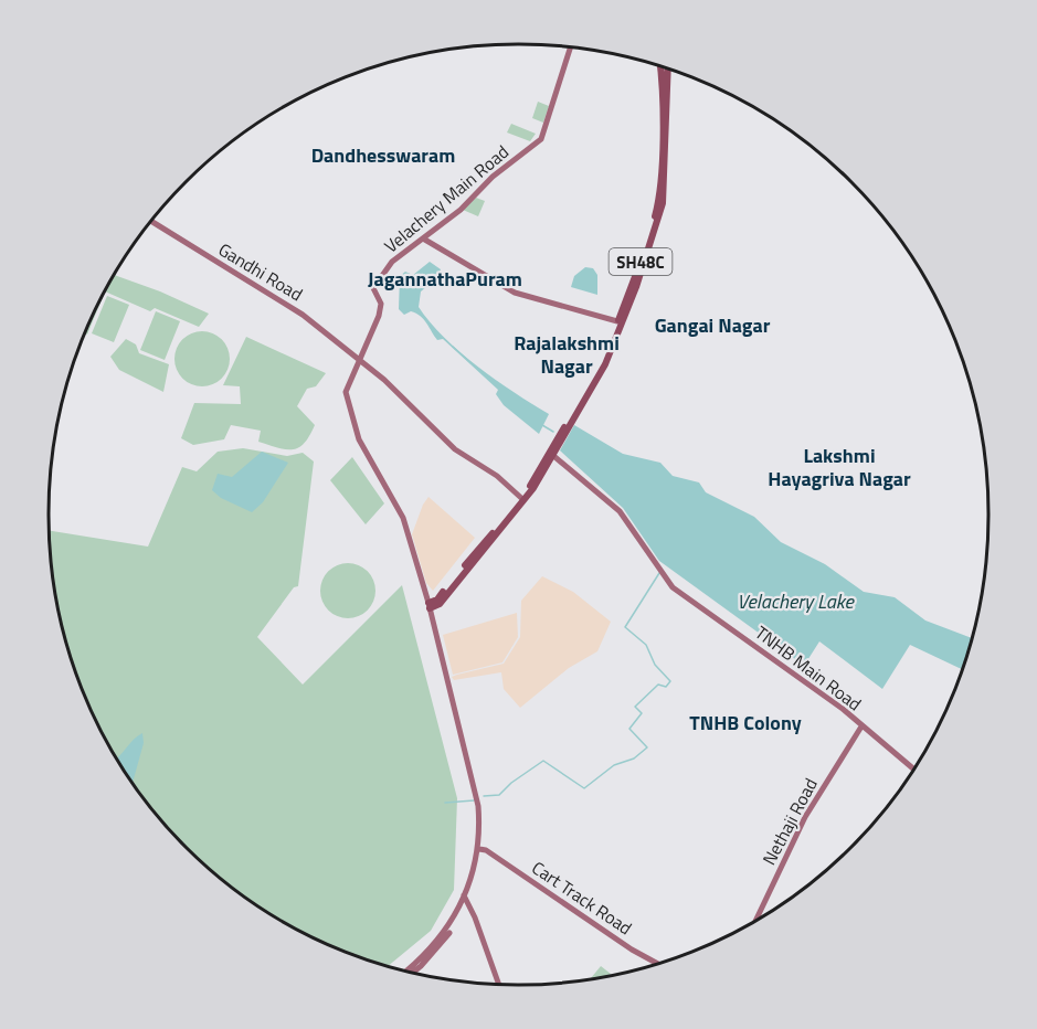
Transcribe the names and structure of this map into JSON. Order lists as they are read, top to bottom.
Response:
{
  "streets": {
    "main road": ["SH48C"],
    "street": [
      "Velachery Main Road",
      "Gandhi Road",
      "TNHB Main Road",
      "Nethaji Road",
      "Cart Track Road"
    ]
  },
  "crossings": [
    ["Velachery Main Road", "SH48C"],
    ["Velachery Main Road", "Gandhi Road"],
    ["Velachery Main Road", "Cart Track Road"],
    ["SH48C", "Gandhi Road"],
    ["SH48C", "TNHB Main Road"],
    ["TNHB Main Road", "Nethaji Road"]
  ],
  "districts": [
    "Dandhesswaram",
    "JagannathaPuram",
    "Gangai Nagar",
    "Rajalakshmi Nagar",
    "Lakshmi Hayagriva Nagar",
    "TNHB Colony"
  ],
  "water": ["Velachery Lake"]
}
